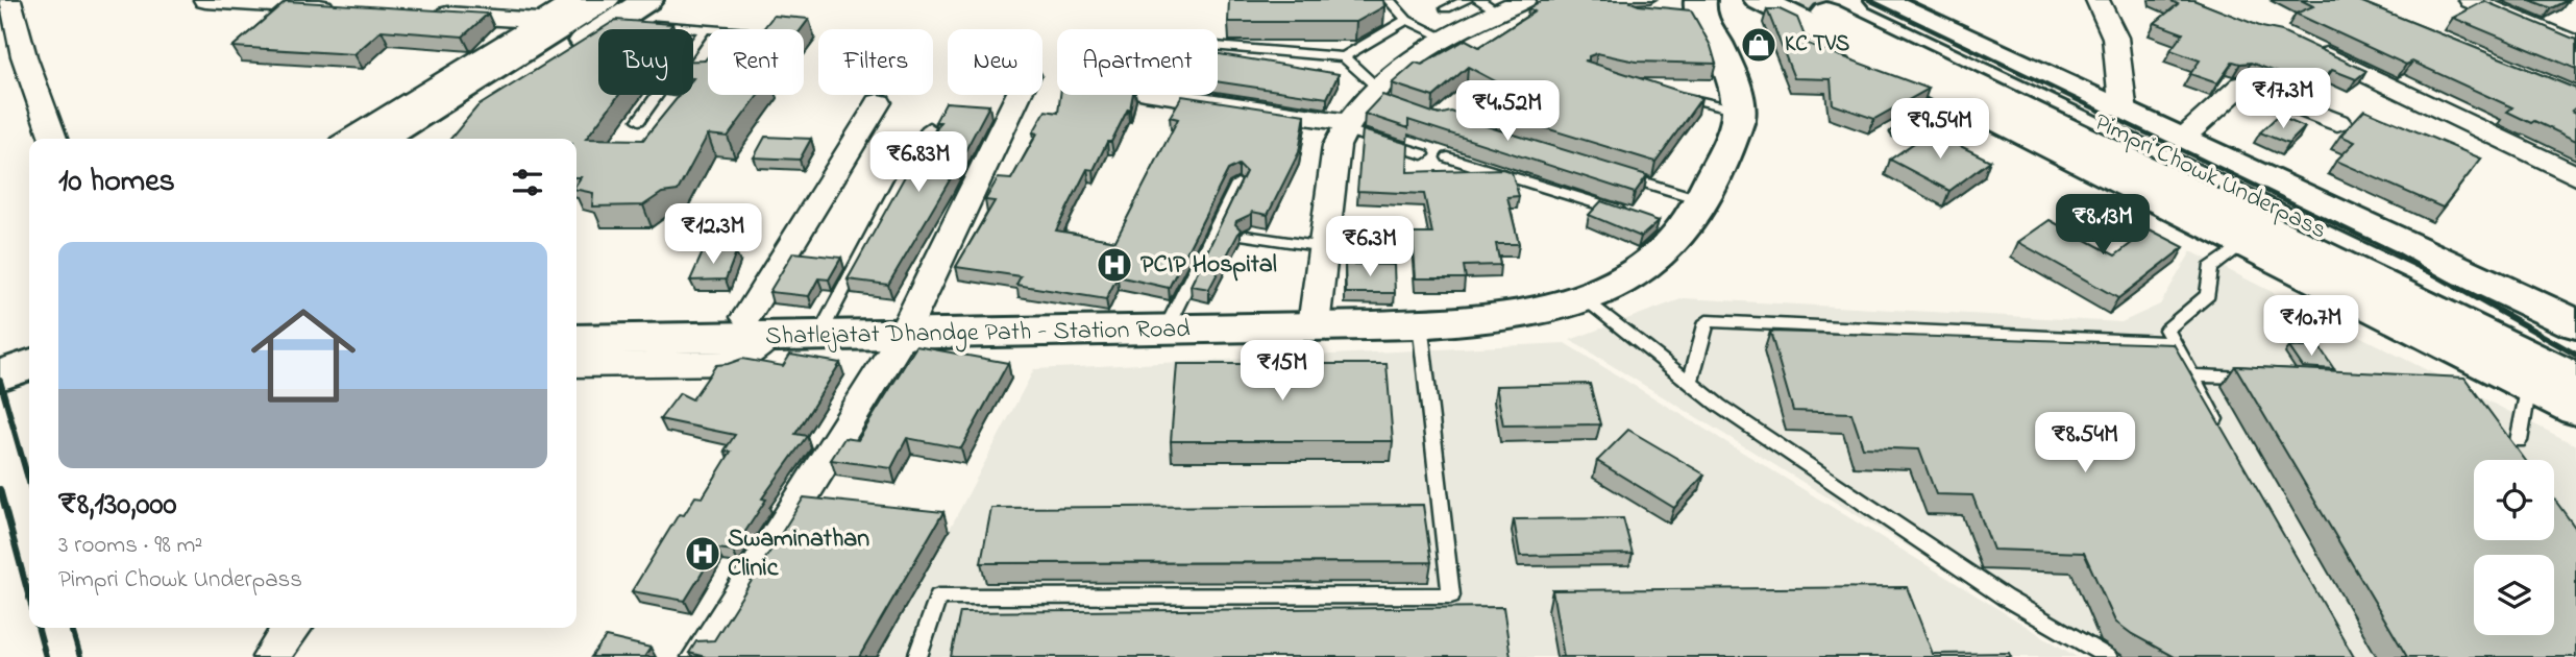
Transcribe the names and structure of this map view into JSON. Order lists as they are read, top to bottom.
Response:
{
  "streets": {
    "main road": ["Pimpri Chowk Underpass", "Shatlejatat Dhandge Path - Station Road"]
  },
  "places": {
    "shop": ["KC TVS"],
    "hospital": ["PCIP Hospital", "Swaminathan Clinic"]
  },
  "page": {
    "chip": [
      "Buy",
      "Rent",
      "Filters",
      "New",
      "Apartment"
    ],
    "price": [
      "₹17.3M",
      "₹4.52M",
      "₹9.54M",
      "₹6.83M",
      "₹8.13M",
      "₹12.3M",
      "₹6.3M",
      "₹10.7M",
      "₹15M",
      "₹8.54M"
    ],
    "heading": "10 homes",
    "list": [
      {
        "name": "₹8,130,000",
        "note": "3 rooms · 98 m² · Pimpri Chowk Underpass"
      }
    ]
  }
}
